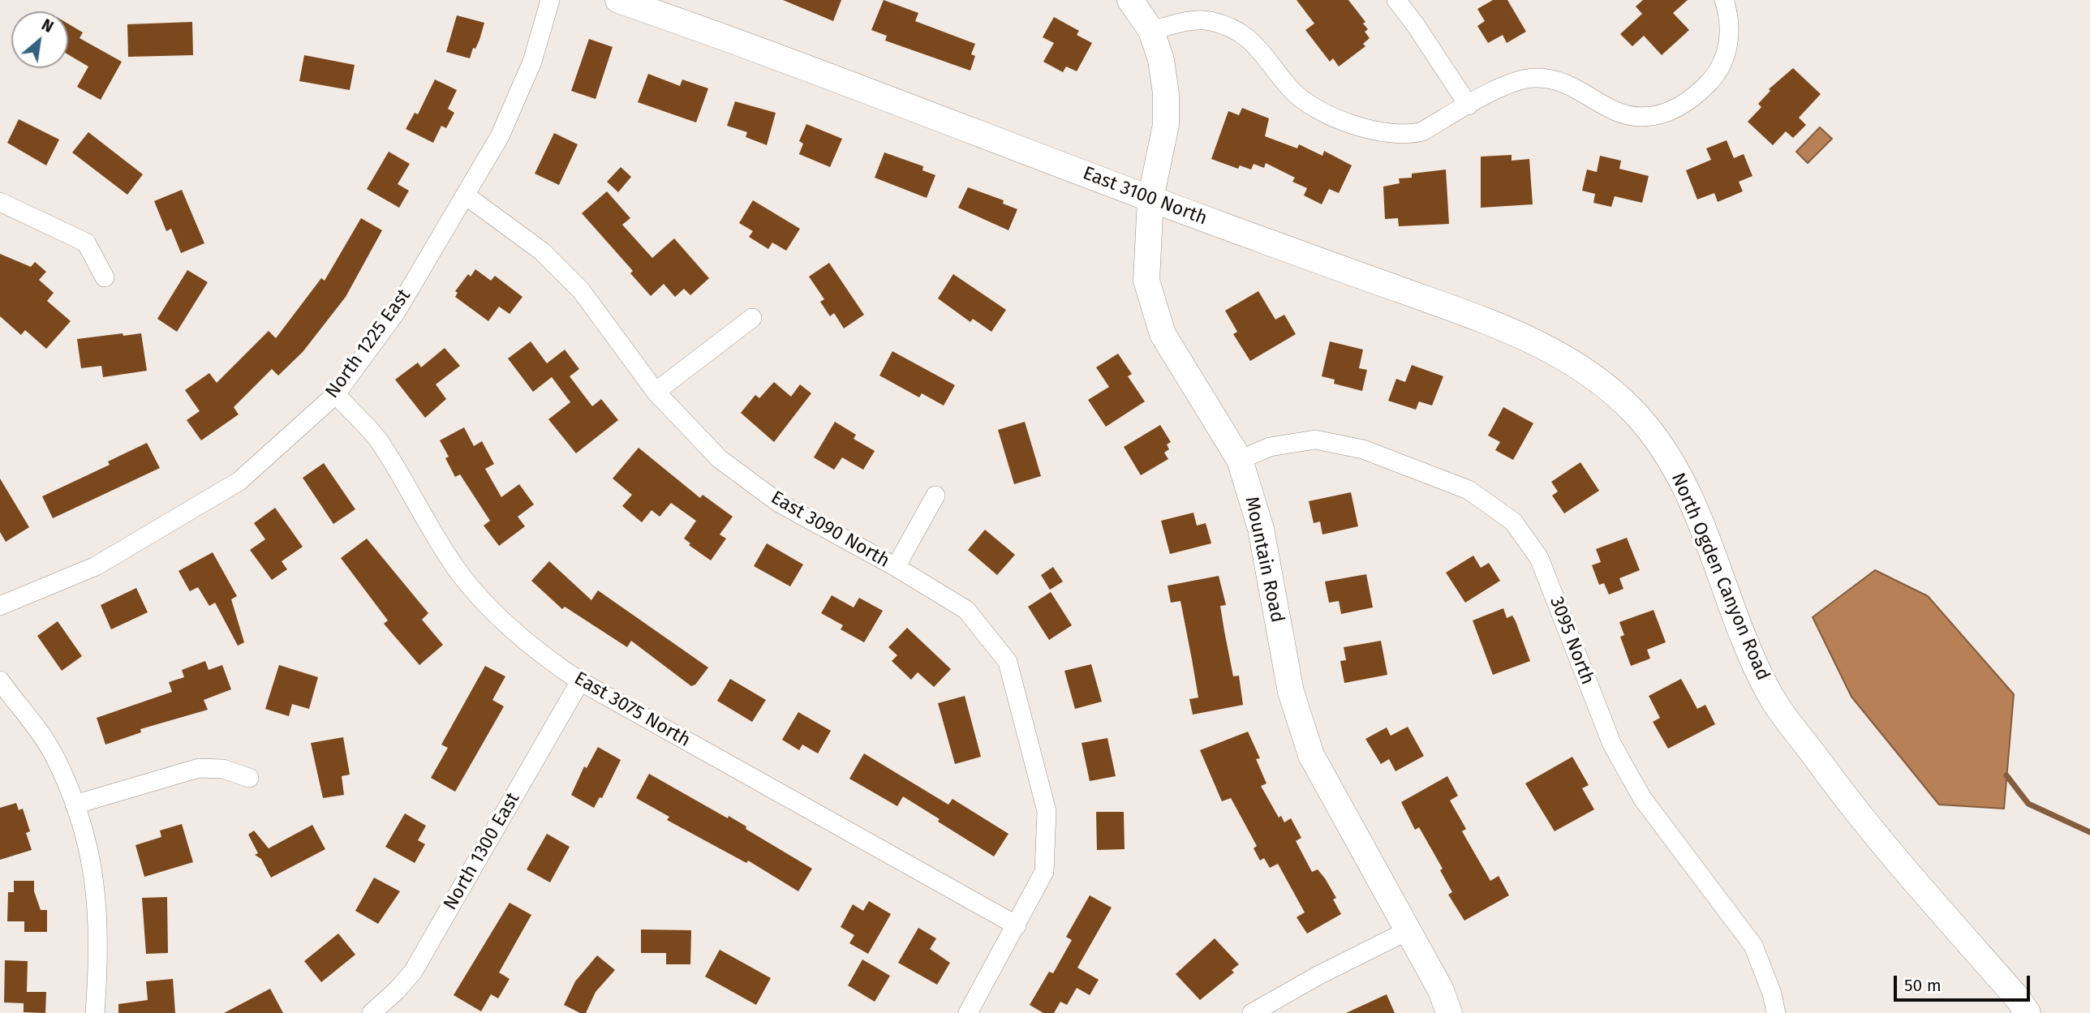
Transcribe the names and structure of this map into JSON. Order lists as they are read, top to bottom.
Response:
{
  "streets": {
    "main road": ["East 3100 North", "Mountain Road", "North Ogden Canyon Road"],
    "street": [
      "North 1225 East",
      "East 3090 North",
      "3095 North",
      "East 3075 North",
      "North 1300 East"
    ]
  },
  "crossings": [
    ["East 3100 North", "Mountain Road"],
    ["East 3100 North", "North Ogden Canyon Road"],
    ["North 1225 East", "East 3090 North"],
    ["North 1225 East", "East 3075 North"],
    ["East 3090 North", "East 3075 North"],
    ["Mountain Road", "3095 North"],
    ["East 3075 North", "North 1300 East"]
  ],
  "scale_bar": "50 m",
  "north": "top right"
}
